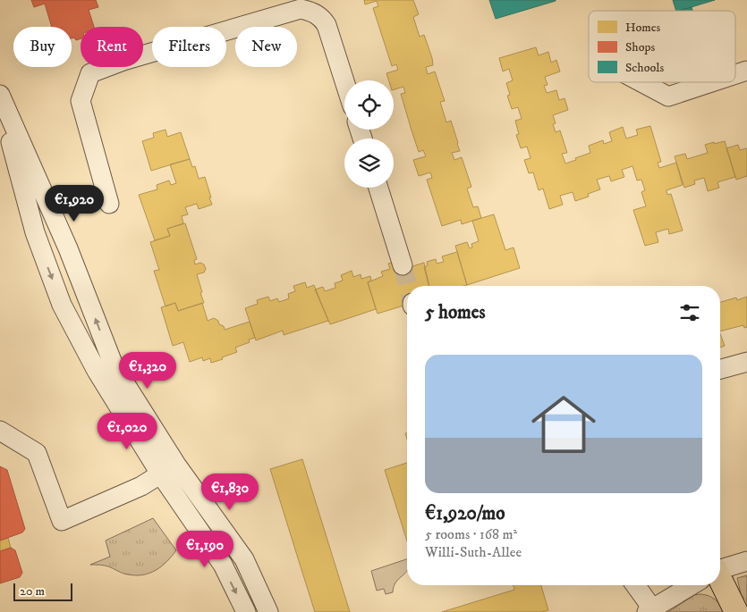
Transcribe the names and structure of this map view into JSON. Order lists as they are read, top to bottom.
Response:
{
  "legend": ["Homes", "Shops", "Schools"],
  "scale_bar": "20 m",
  "page": {
    "chip": [
      "Buy",
      "Rent",
      "Filters",
      "New"
    ],
    "price": [
      "€1,920",
      "€1,320",
      "€1,020",
      "€1,830",
      "€1,190"
    ],
    "heading": "5 homes",
    "list": [
      {
        "name": "€1,920/mo",
        "note": "5 rooms · 168 m² · Willi-Suth-Allee"
      }
    ],
    "scale": "20 m"
  }
}
